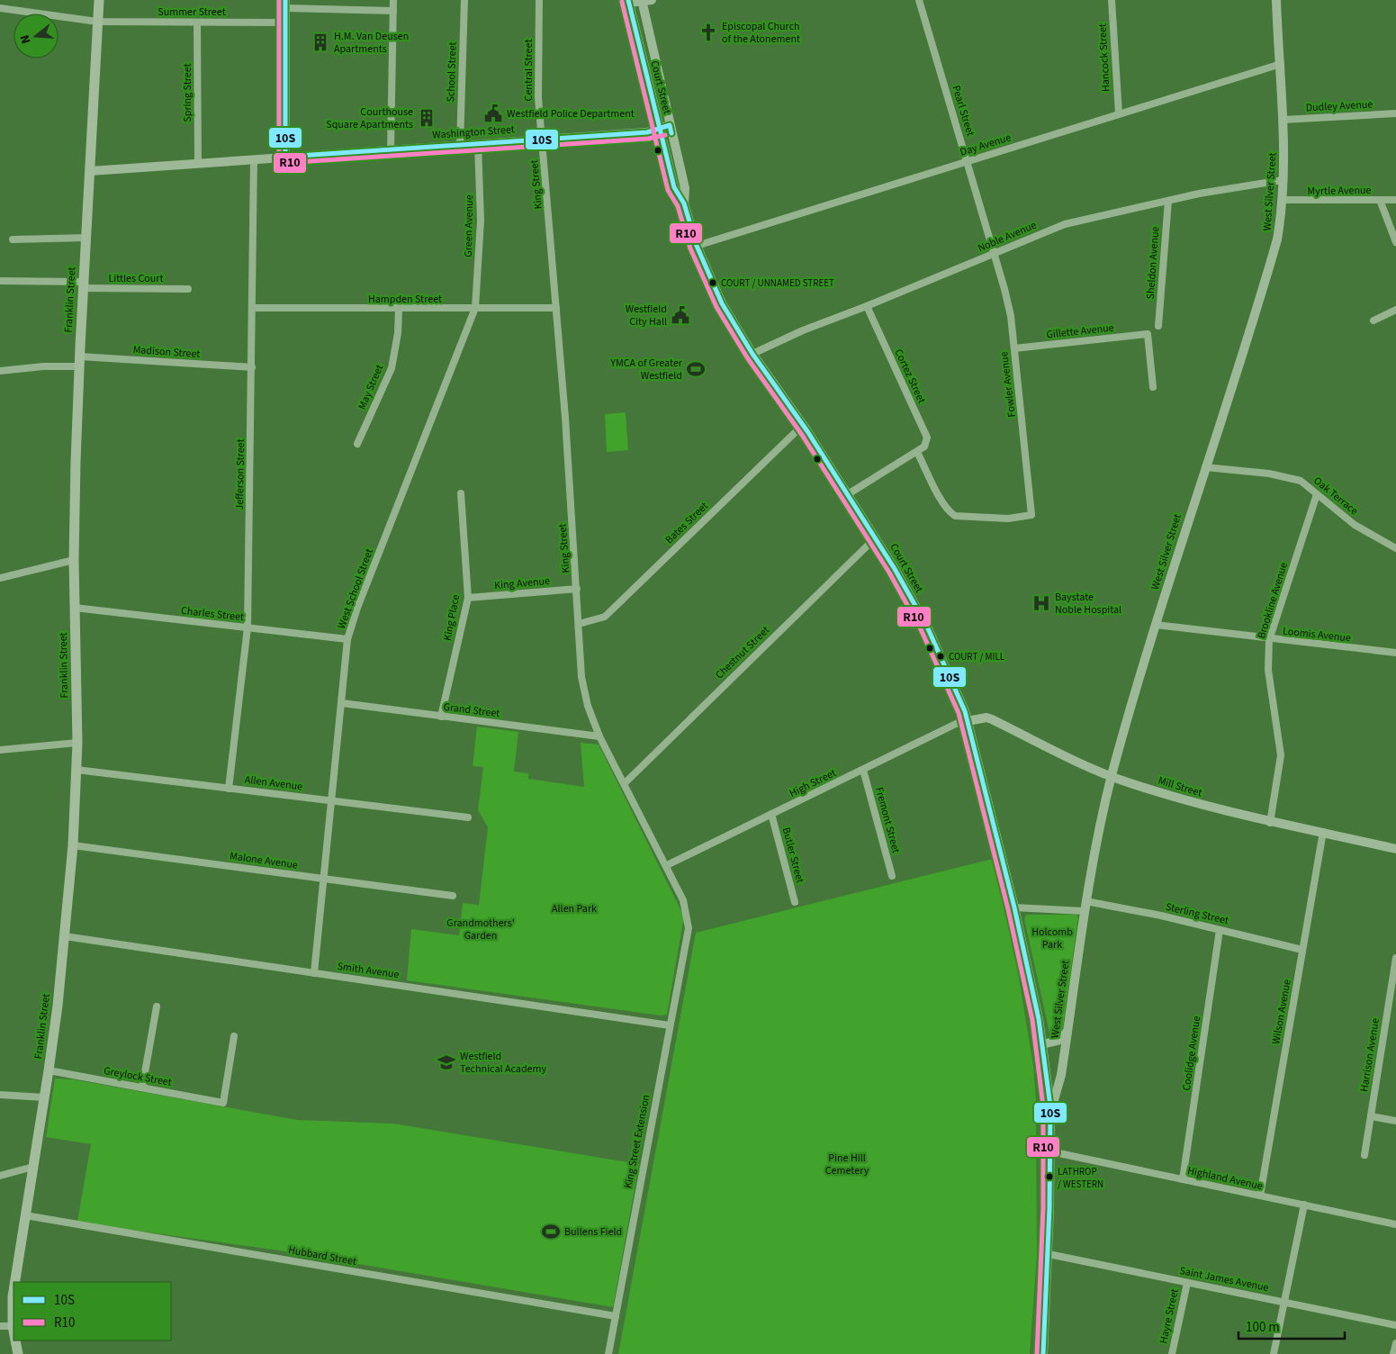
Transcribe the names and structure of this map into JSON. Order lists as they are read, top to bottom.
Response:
{
  "streets": {
    "main road": [
      "Court Street",
      "Washington Street",
      "West Silver Street",
      "Franklin Street",
      "Mill Street"
    ],
    "street": [
      "Summer Street",
      "Hancock Street",
      "Central Street",
      "School Street",
      "Spring Street",
      "Dudley Avenue",
      "Pearl Street",
      "Day Avenue",
      "King Street",
      "Myrtle Avenue",
      "Green Avenue",
      "Noble Avenue",
      "Sheldon Avenue",
      "Littles Court",
      "Hampden Street",
      "Gillette Avenue",
      "Madison Street",
      "Cortez Street",
      "Fowler Avenue",
      "May Street",
      "Jefferson Street",
      "Oak Terrace",
      "Bates Street",
      "King Avenue",
      "West School Street",
      "Brookline Avenue",
      "Charles Street",
      "King Place",
      "Loomis Avenue",
      "Chestnut Street",
      "Grand Street",
      "Allen Avenue",
      "High Street",
      "Fremont Street",
      "Butler Street",
      "Malone Avenue",
      "Sterling Street",
      "Smith Avenue",
      "Wilson Avenue",
      "Coolidge Avenue",
      "Harrison Avenue",
      "Greylock Street",
      "King Street Extension",
      "Highland Avenue",
      "Hubbard Street",
      "Saint James Avenue",
      "Hayre Street"
    ]
  },
  "crossings": [
    ["Summer Street", "Spring Street"],
    ["Summer Street", "Franklin Street"],
    ["Hancock Street", "Day Avenue"],
    ["Central Street", "Washington Street"],
    ["Central Street", "King Street"],
    ["School Street", "Washington Street"],
    ["Court Street", "Washington Street"],
    ["Court Street", "Day Avenue"],
    ["Court Street", "West Silver Street"],
    ["Court Street", "Noble Avenue"],
    ["Court Street", "Bates Street"],
    ["Court Street", "Chestnut Street"],
    ["Court Street", "High Street"],
    ["Court Street", "Mill Street"],
    ["Court Street", "Sterling Street"],
    ["Spring Street", "Washington Street"],
    ["Dudley Avenue", "West Silver Street"],
    ["Pearl Street", "Day Avenue"],
    ["Pearl Street", "Noble Avenue"],
    ["Pearl Street", "Fowler Avenue"],
    ["Washington Street", "King Street"],
    ["Washington Street", "Green Avenue"],
    ["Washington Street", "Franklin Street"],
    ["Washington Street", "Jefferson Street"],
    ["Day Avenue", "West Silver Street"],
    ["King Street", "Hampden Street"],
    ["King Street", "Bates Street"],
    ["King Street", "King Avenue"],
    ["King Street", "Chestnut Street"],
    ["King Street", "Grand Street"],
    ["King Street", "High Street"],
    ["King Street", "King Street Extension"],
    ["Myrtle Avenue", "West Silver Street"],
    ["West Silver Street", "Noble Avenue"],
    ["West Silver Street", "Oak Terrace"],
    ["West Silver Street", "Loomis Avenue"],
    ["West Silver Street", "Mill Street"],
    ["West Silver Street", "Sterling Street"],
    ["Green Avenue", "Hampden Street"],
    ["Green Avenue", "West School Street"],
    ["Noble Avenue", "Sheldon Avenue"],
    ["Noble Avenue", "Cortez Street"],
    ["Noble Avenue", "Fowler Avenue"],
    ["Littles Court", "Franklin Street"],
    ["Hampden Street", "May Street"],
    ["Hampden Street", "Jefferson Street"],
    ["Hampden Street", "West School Street"],
    ["Franklin Street", "Madison Street"],
    ["Franklin Street", "Charles Street"],
    ["Franklin Street", "Allen Avenue"],
    ["Franklin Street", "Malone Avenue"],
    ["Franklin Street", "Smith Avenue"],
    ["Franklin Street", "Greylock Street"],
    ["Franklin Street", "Hubbard Street"],
    ["Gillette Avenue", "Fowler Avenue"],
    ["Madison Street", "Jefferson Street"],
    ["Cortez Street", "Fowler Avenue"],
    ["Jefferson Street", "Charles Street"],
    ["Jefferson Street", "Allen Avenue"],
    ["Oak Terrace", "Brookline Avenue"],
    ["King Avenue", "King Place"],
    ["West School Street", "Charles Street"],
    ["West School Street", "Grand Street"],
    ["West School Street", "Allen Avenue"],
    ["West School Street", "Malone Avenue"],
    ["West School Street", "Smith Avenue"],
    ["Brookline Avenue", "Loomis Avenue"],
    ["Brookline Avenue", "Mill Street"],
    ["King Place", "Grand Street"],
    ["High Street", "Mill Street"],
    ["High Street", "Fremont Street"],
    ["High Street", "Butler Street"],
    ["Mill Street", "Wilson Avenue"],
    ["Sterling Street", "Wilson Avenue"],
    ["Sterling Street", "Coolidge Avenue"],
    ["Smith Avenue", "King Street Extension"],
    ["Wilson Avenue", "Highland Avenue"],
    ["Coolidge Avenue", "Highland Avenue"],
    ["King Street Extension", "Hubbard Street"],
    ["Saint James Avenue", "Hayre Street"]
  ],
  "parks": [
    "Allen Park",
    "Grandmothers' Garden",
    "Holcomb Park",
    "Pine Hill Cemetery"
  ],
  "places": {
    "church": ["Episcopal Church of the Atonement"],
    "building": ["H.M. Van Deusen Apartments", "Courthouse Square Apartments"],
    "public building": ["Westfield Police Department", "Westfield City Hall"],
    "other": ["COURT / UNNAMED STREET", "COURT / MILL", "LATHROP / WESTERN"],
    "sports": ["YMCA of Greater Westfield", "Bullens Field"],
    "hospital": ["Baystate Noble Hospital"],
    "school or university": ["Westfield Technical Academy"]
  },
  "lines": ["transit line 10S", "transit line R10"],
  "legend": ["10S", "R10"],
  "scale_bar": "100 m",
  "north": "left"
}
